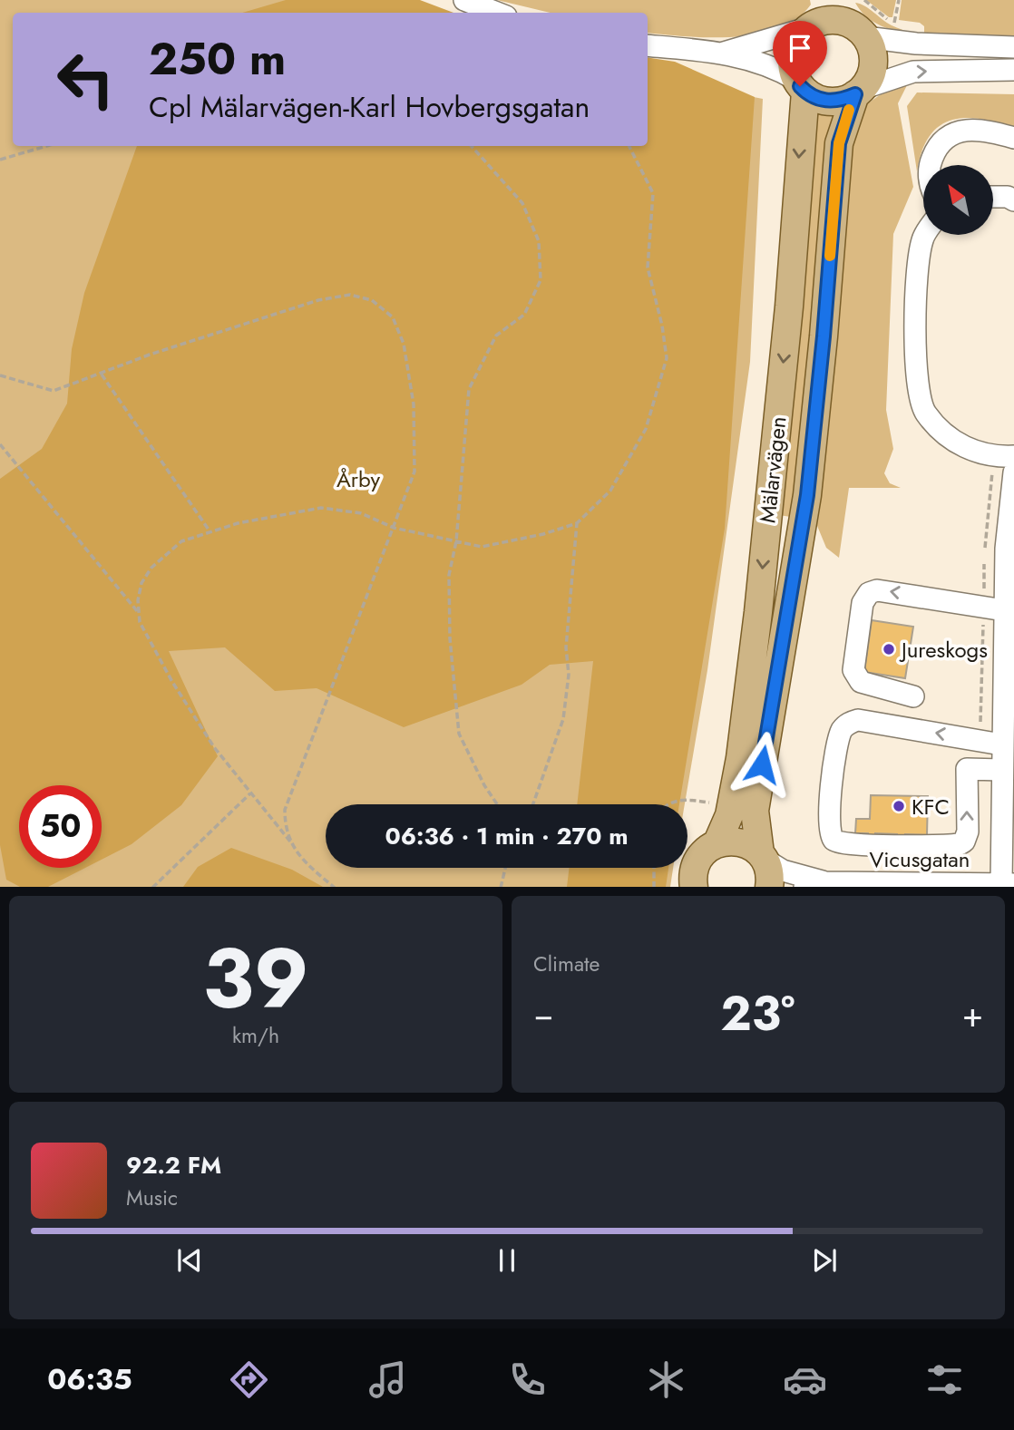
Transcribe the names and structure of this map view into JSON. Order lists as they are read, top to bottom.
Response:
{
  "streets": {
    "main road": ["Mälarvägen"],
    "street": ["Vicusgatan"]
  },
  "crossings": [
    ["Mälarvägen", "Vicusgatan"]
  ],
  "parks": ["Årby"],
  "places": ["Jureskogs", "KFC"],
  "north": "top left",
  "page": {
    "turn": ["250 m", "Cpl Mälarvägen-Karl Hovbergsgatan"],
    "limit": "50",
    "trip": "06:36 · 1 min · 270 m",
    "tile": [
      ["39", "km/h"],
      "Climate"
    ],
    "heat": ["−", "23°", "+"],
    "song": ["92.2 FM", "Music"],
    "tabs": "06:35"
  }
}
